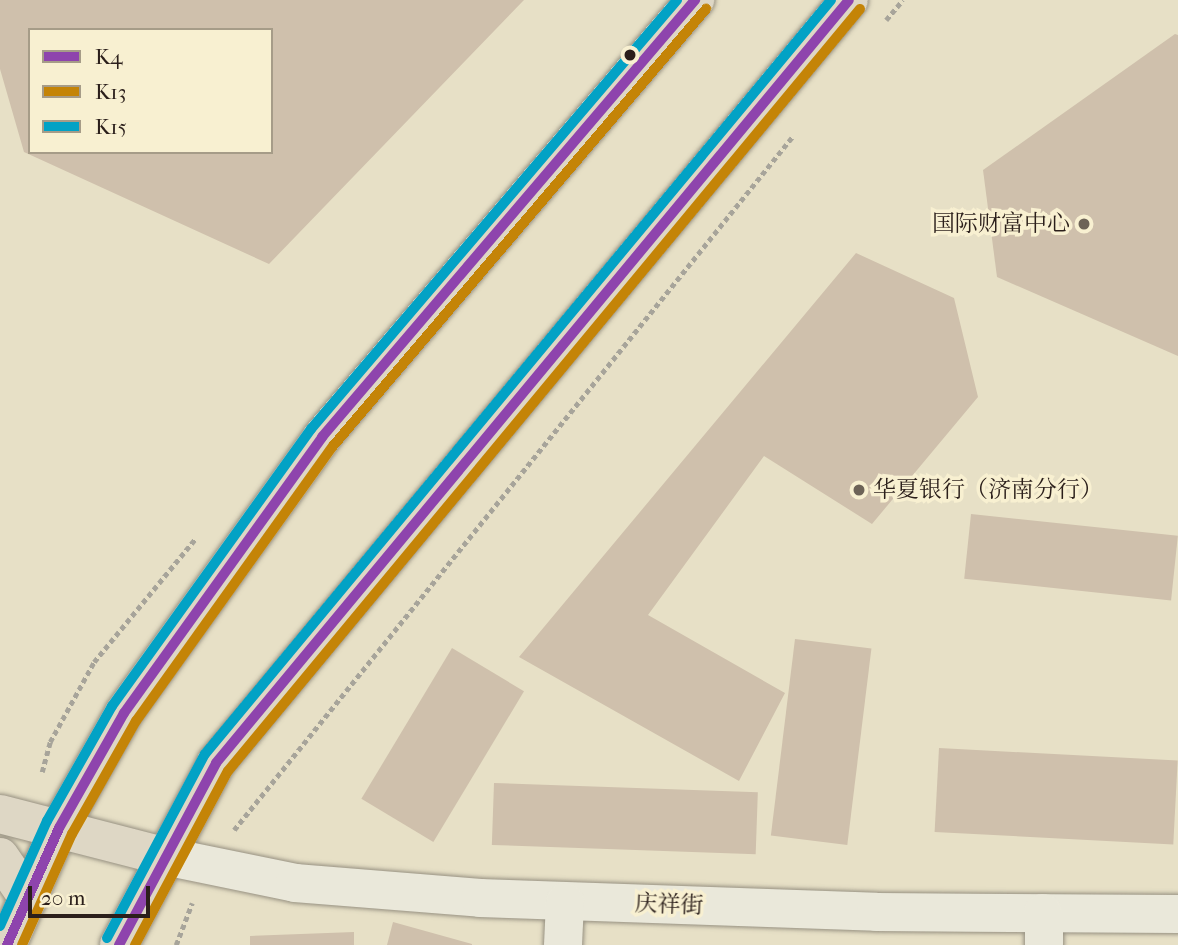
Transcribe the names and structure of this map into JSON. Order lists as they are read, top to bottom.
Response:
{
  "streets": {
    "street": ["庆祥街"]
  },
  "places": ["国际财富中心", "华夏银行（济南分行）"],
  "lines": ["transit line K4", "transit line K15", "transit line K13"],
  "legend": ["K4", "K13", "K15"],
  "scale_bar": "20 m"
}
